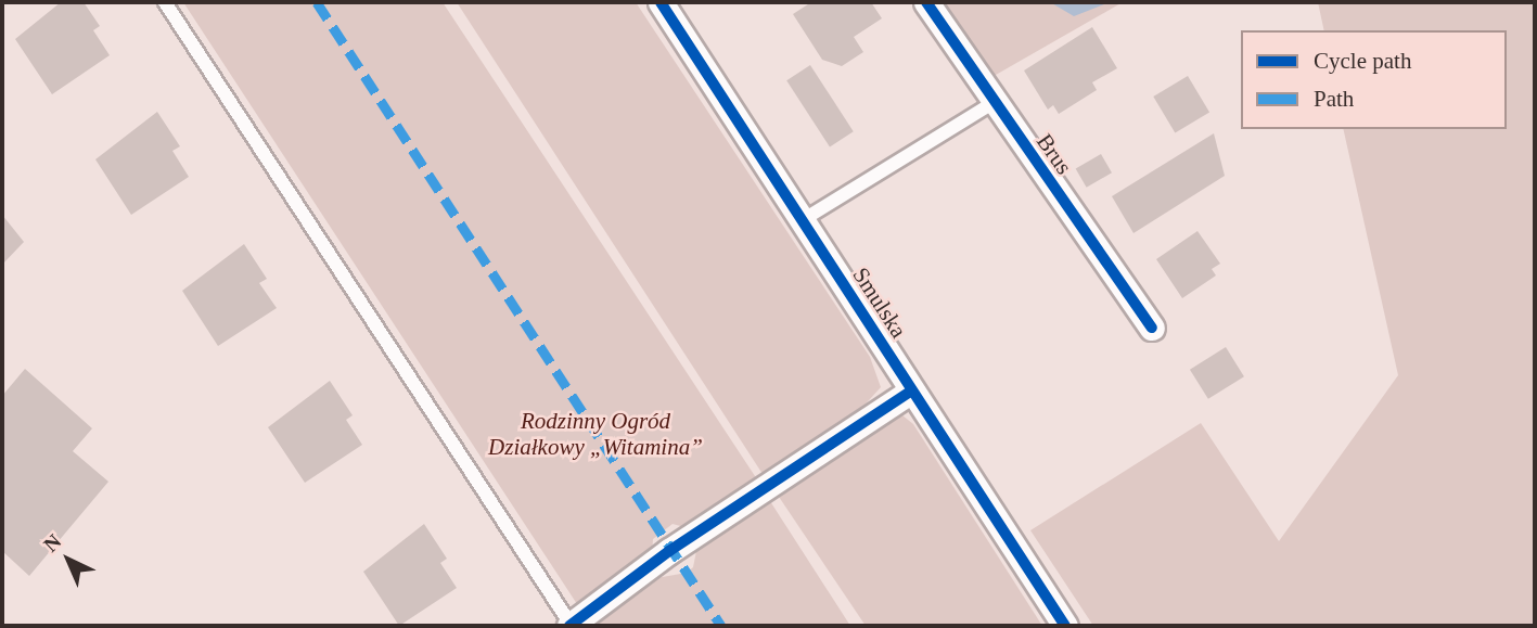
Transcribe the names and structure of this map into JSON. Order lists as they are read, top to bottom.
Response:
{
  "streets": {
    "street": ["Brus", "Smulska"]
  },
  "parks": ["Rodzinny Ogród Działkowy „Witamina”"],
  "legend": ["Cycle path", "Path"],
  "north": "top left"
}
